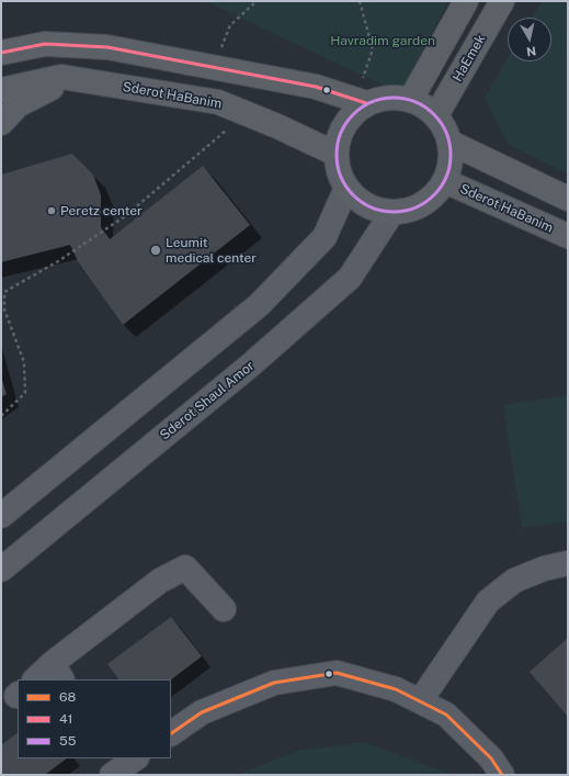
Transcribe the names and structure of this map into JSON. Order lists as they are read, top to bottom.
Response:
{
  "streets": {
    "main road": ["HaEmek", "Sderot HaBanim"],
    "street": ["Sderot Shaul Amor"]
  },
  "crossings": [
    ["HaEmek", "Sderot HaBanim"],
    ["HaEmek", "Sderot Shaul Amor"],
    ["Sderot HaBanim", "Sderot Shaul Amor"]
  ],
  "parks": ["Havradim garden"],
  "places": ["Peretz center", "Leumit medical center"],
  "lines": ["transit line 41", "transit line 55", "transit line 68"],
  "legend": ["68", "41", "55"],
  "north": "bottom"
}
